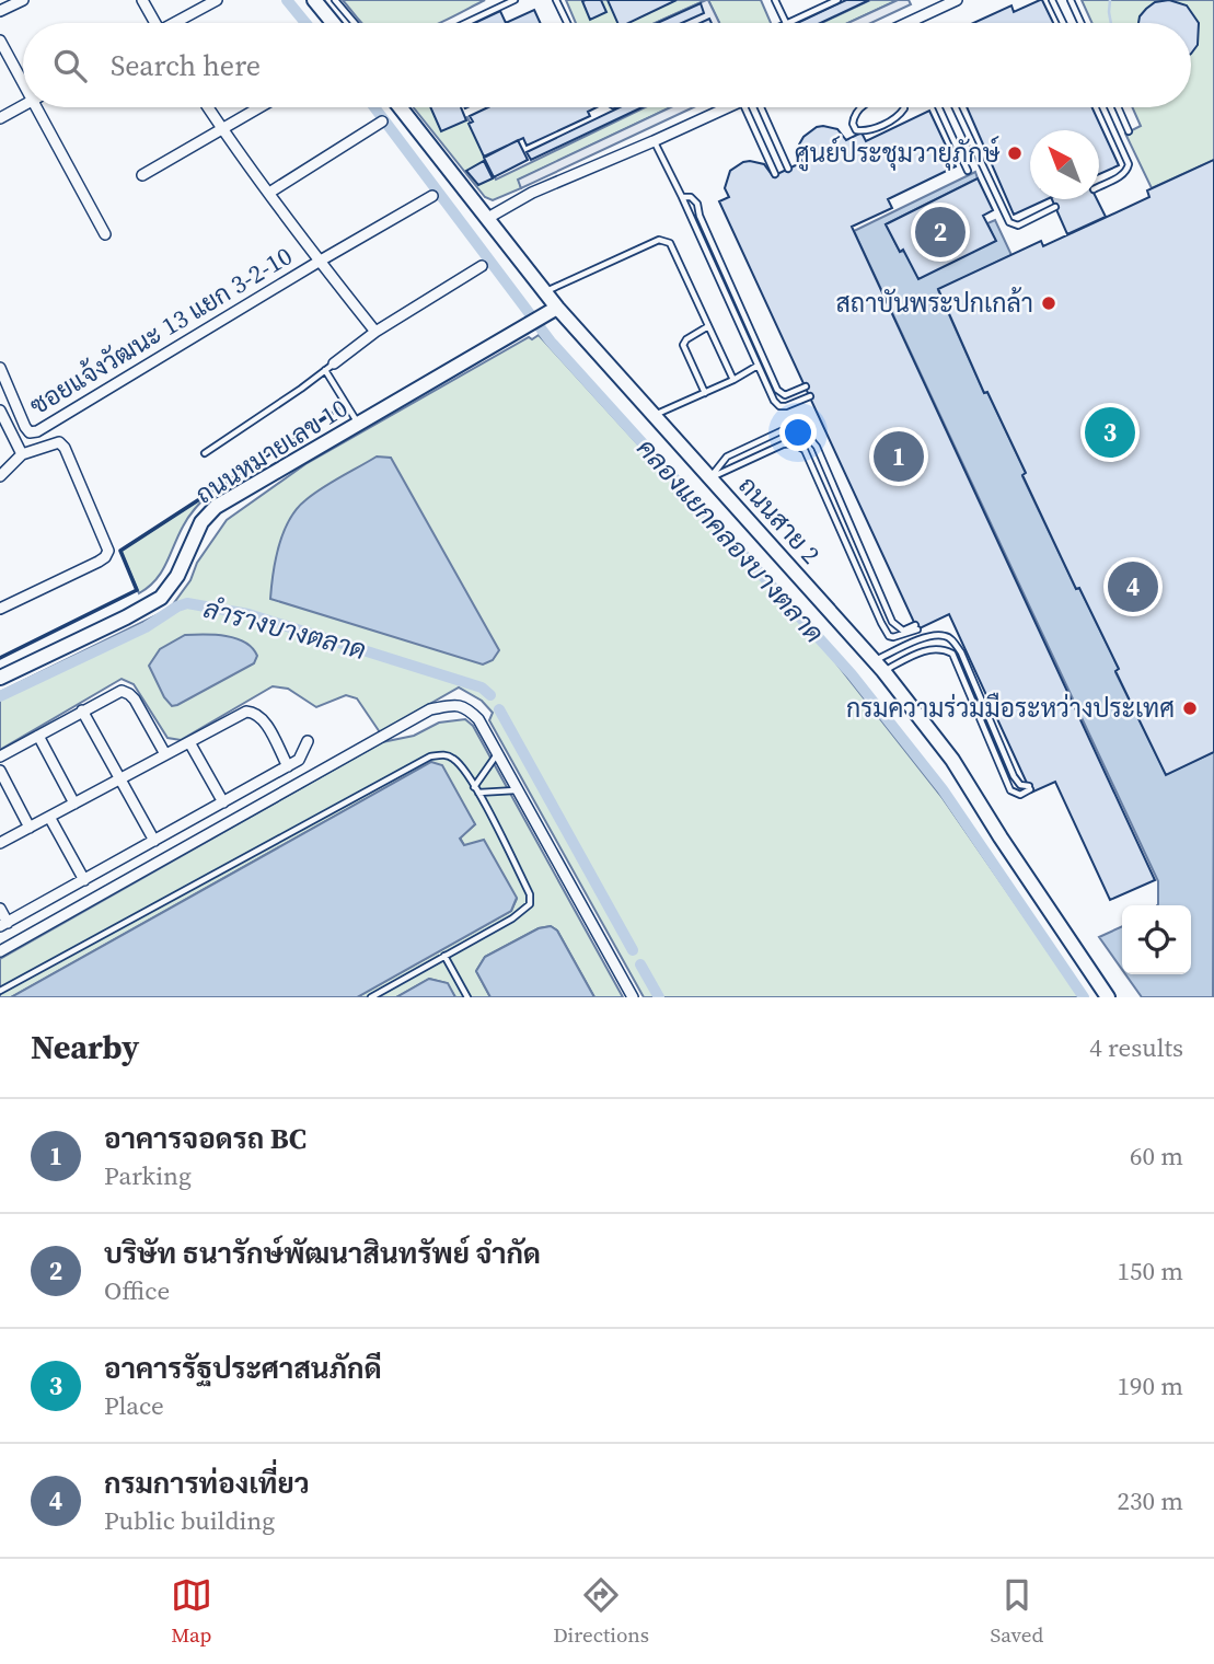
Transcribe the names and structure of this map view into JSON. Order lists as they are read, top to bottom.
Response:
{
  "streets": {
    "street": ["ซอยแจ้งวัฒนะ 13 แยก 3-2-10", "ถนนหมายเลข 10", "ถนนสาย 2"]
  },
  "crossings": [
    ["ถนนหมายเลข 10", "ถนนสาย 2"]
  ],
  "water": ["คลองแยกคลองบางตลาด", "ลำรางบางตลาด"],
  "places": ["ศูนย์ประชุมวายุภักษ์", "สถาบันพระปกเกล้า", "กรมความร่วมมือระหว่างประเทศ"],
  "north": "top left",
  "page": {
    "search": "Search here",
    "pins": [
      "2",
      "3",
      "1",
      "4"
    ],
    "heading": ["Nearby", "4 results"],
    "list": [
      {
        "mark": "1",
        "name": "อาคารจอดรถ BC",
        "note": "Parking",
        "value": "60 m"
      },
      {
        "mark": "2",
        "name": "บริษัท ธนารักษ์พัฒนาสินทรัพย์ จำกัด",
        "note": "Office",
        "value": "150 m"
      },
      {
        "mark": "3",
        "name": "อาคารรัฐประศาสนภักดี",
        "note": "Place",
        "value": "190 m"
      },
      {
        "mark": "4",
        "name": "กรมการท่องเที่ยว",
        "note": "Public building",
        "value": "230 m"
      }
    ],
    "nav": ["Map", "Directions", "Saved"]
  }
}
